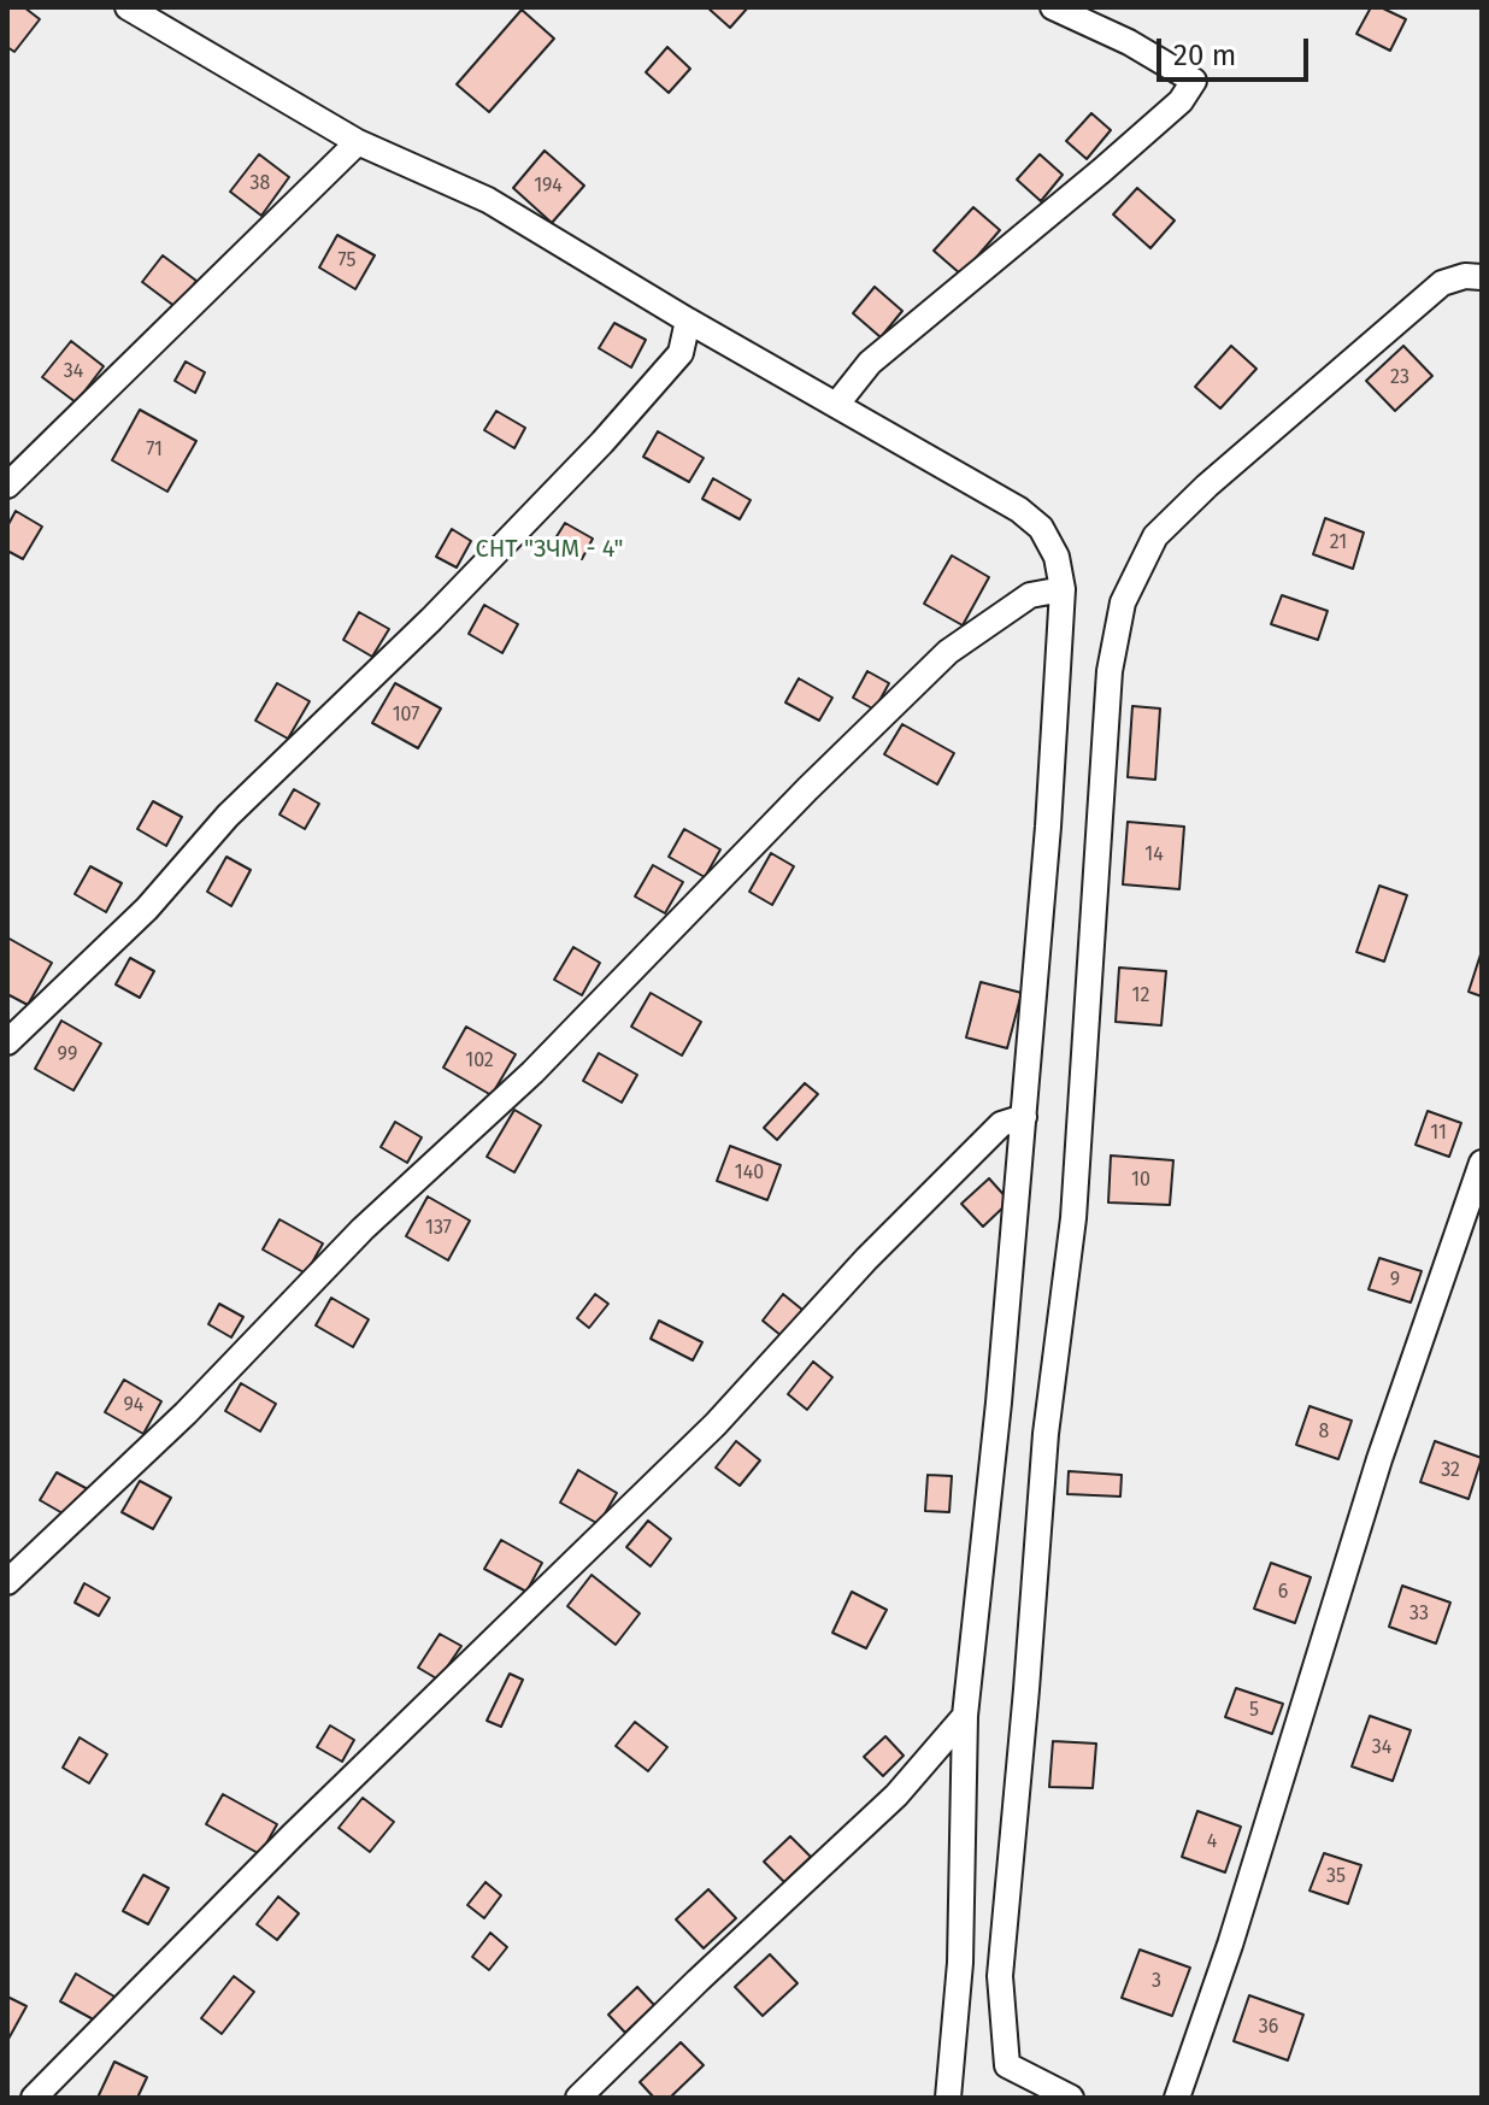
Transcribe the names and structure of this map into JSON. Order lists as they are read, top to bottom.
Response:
{
  "parks": ["СНТ \"ЗЧМ - 4\""],
  "house_numbers": [
    "38",
    "194",
    "75",
    "34",
    "23",
    "71",
    "21",
    "107",
    "14",
    "12",
    "99",
    "102",
    "11",
    "140",
    "10",
    "137",
    "9",
    "94",
    "8",
    "32",
    "6",
    "33",
    "5",
    "34",
    "4",
    "35",
    "3",
    "36"
  ],
  "scale_bar": "20 m"
}
